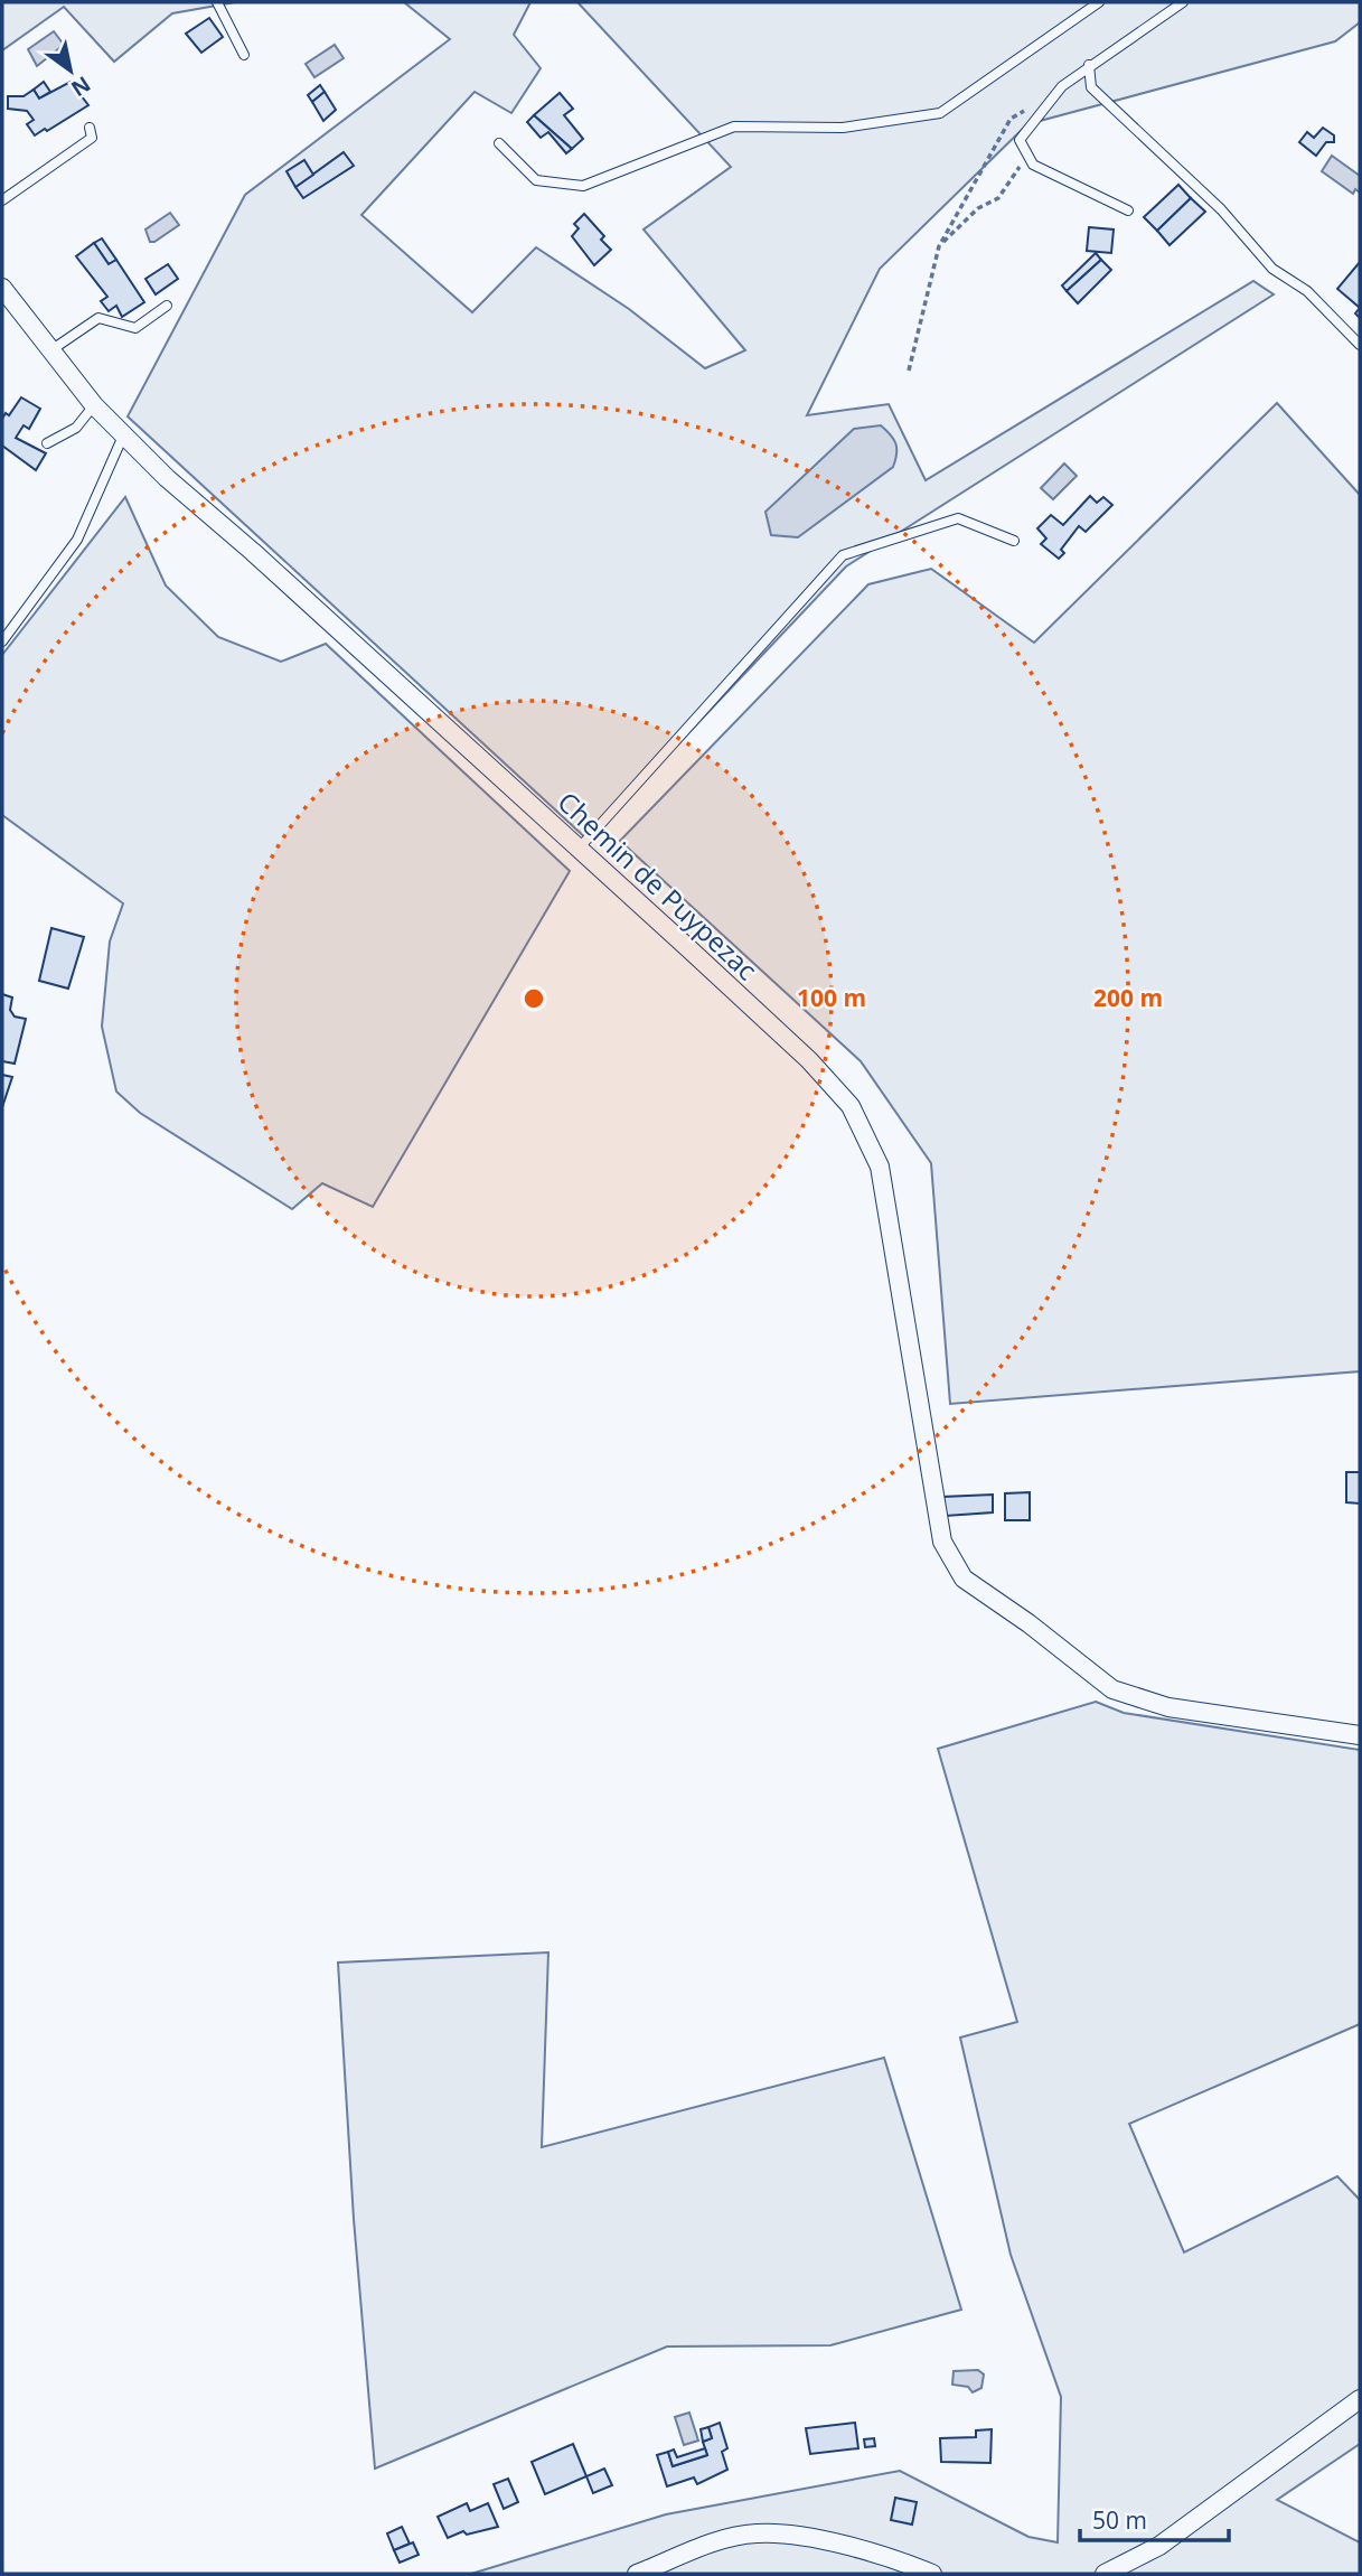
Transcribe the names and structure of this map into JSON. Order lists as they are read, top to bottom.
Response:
{
  "streets": {
    "street": ["Chemin de Puypezac"]
  },
  "scale_bar": "50 m",
  "north": "bottom right",
  "rings": ["100 m", "200 m"]
}
